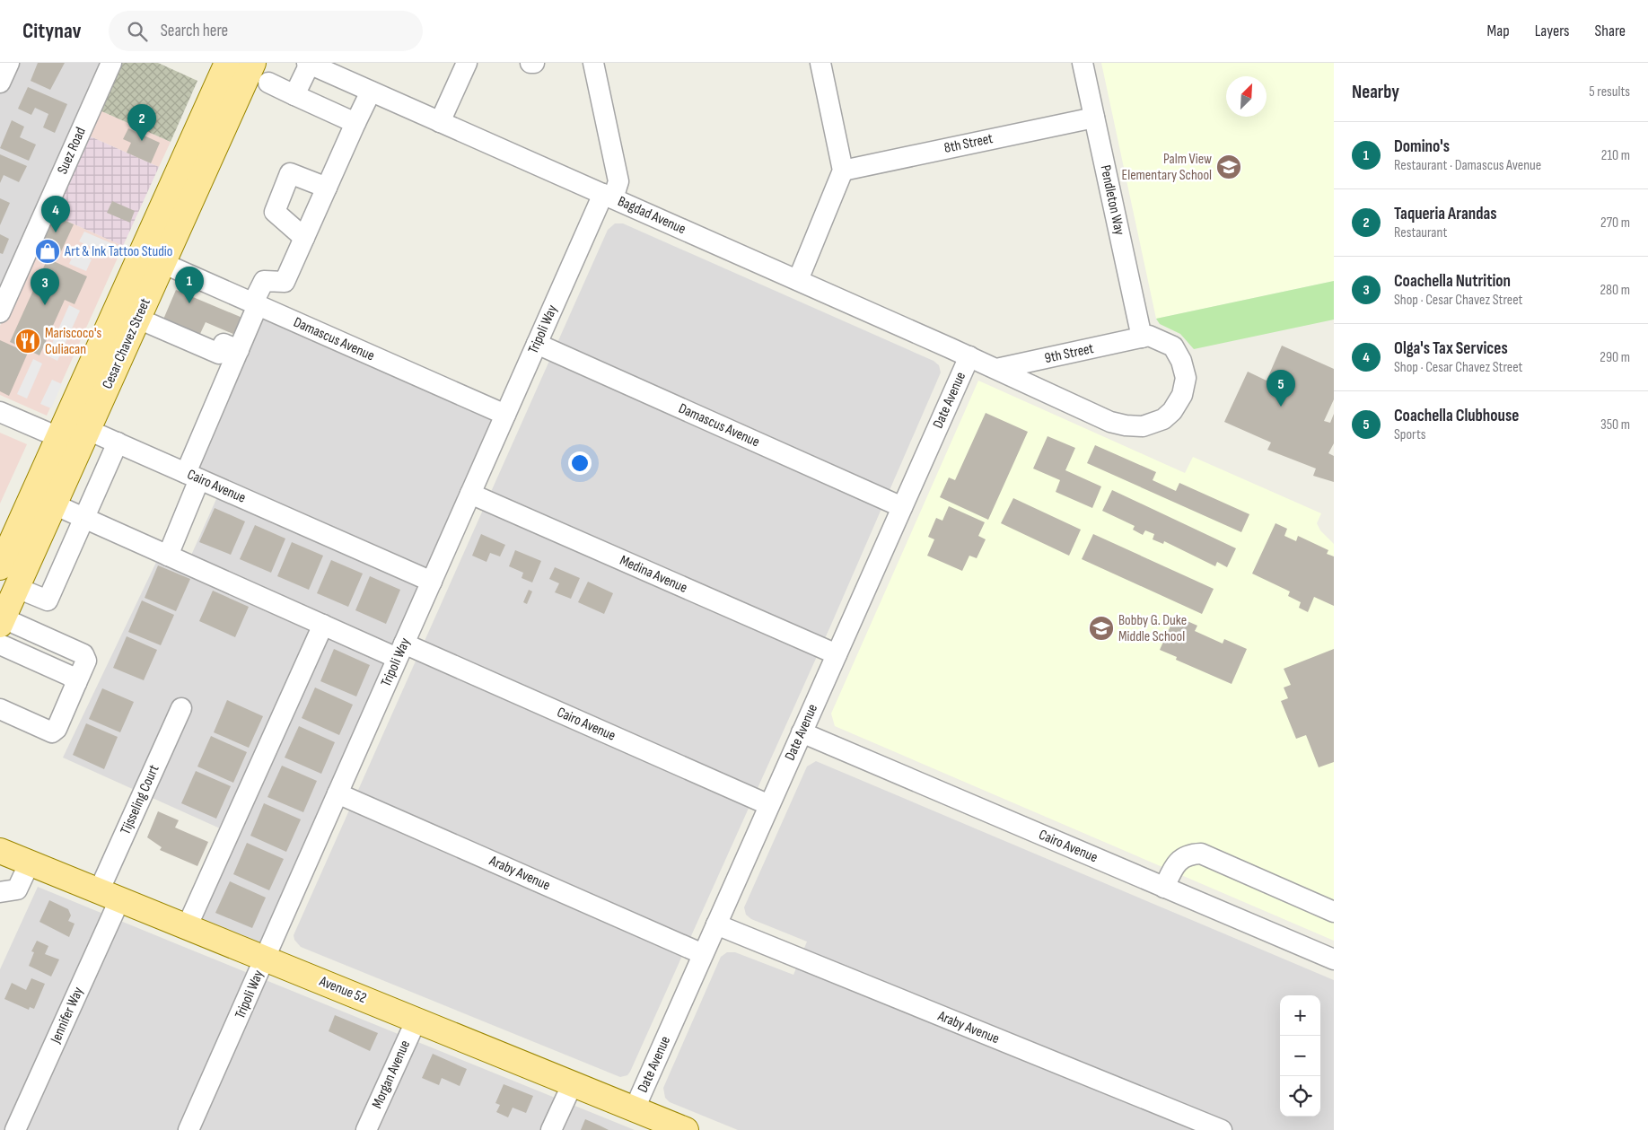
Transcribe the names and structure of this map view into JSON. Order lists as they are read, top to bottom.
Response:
{
  "streets": {
    "main road": ["Cesar Chavez Street", "Avenue 52"],
    "street": [
      "8th Street",
      "Suez Road",
      "Pendleton Way",
      "Bagdad Avenue",
      "Tripoli Way",
      "Damascus Avenue",
      "9th Street",
      "Date Avenue",
      "Cairo Avenue",
      "Medina Avenue",
      "Tijsseling Court",
      "Araby Avenue",
      "Jennifer Way",
      "Morgan Avenue"
    ]
  },
  "crossings": [
    ["8th Street", "Pendleton Way"],
    ["Pendleton Way", "Bagdad Avenue"],
    ["Pendleton Way", "9th Street"],
    ["Bagdad Avenue", "Tripoli Way"],
    ["Bagdad Avenue", "9th Street"],
    ["Bagdad Avenue", "Date Avenue"],
    ["Tripoli Way", "Damascus Avenue"],
    ["Tripoli Way", "Cairo Avenue"],
    ["Tripoli Way", "Medina Avenue"],
    ["Tripoli Way", "Araby Avenue"],
    ["Tripoli Way", "Avenue 52"],
    ["Damascus Avenue", "Cesar Chavez Street"],
    ["Damascus Avenue", "Date Avenue"],
    ["Cesar Chavez Street", "Cairo Avenue"],
    ["Date Avenue", "Cairo Avenue"],
    ["Date Avenue", "Medina Avenue"],
    ["Date Avenue", "Araby Avenue"],
    ["Date Avenue", "Avenue 52"],
    ["Tijsseling Court", "Avenue 52"],
    ["Tijsseling Court", "Jennifer Way"],
    ["Avenue 52", "Jennifer Way"],
    ["Avenue 52", "Morgan Avenue"]
  ],
  "places": {
    "school or university": ["Palm View Elementary School", "Bobby G. Duke Middle School"],
    "shop": ["Art & Ink Tattoo Studio"],
    "restaurant": ["Mariscoco's Culiacan"]
  },
  "north": "top right",
  "page": {
    "header": "Citynav",
    "search": "Search here",
    "nav": ["Map", "Layers", "Share"],
    "heading": ["Nearby", "5 results"],
    "pins": [
      "2",
      "4",
      "1",
      "3",
      "5"
    ],
    "list": [
      {
        "mark": "1",
        "name": "Domino's",
        "note": "Restaurant · Damascus Avenue",
        "value": "210 m"
      },
      {
        "mark": "2",
        "name": "Taqueria Arandas",
        "note": "Restaurant",
        "value": "270 m"
      },
      {
        "mark": "3",
        "name": "Coachella Nutrition",
        "note": "Shop · Cesar Chavez Street",
        "value": "280 m"
      },
      {
        "mark": "4",
        "name": "Olga's Tax Services",
        "note": "Shop · Cesar Chavez Street",
        "value": "290 m"
      },
      {
        "mark": "5",
        "name": "Coachella Clubhouse",
        "note": "Sports",
        "value": "350 m"
      }
    ],
    "map_buttons": ["+", "−"]
  }
}
